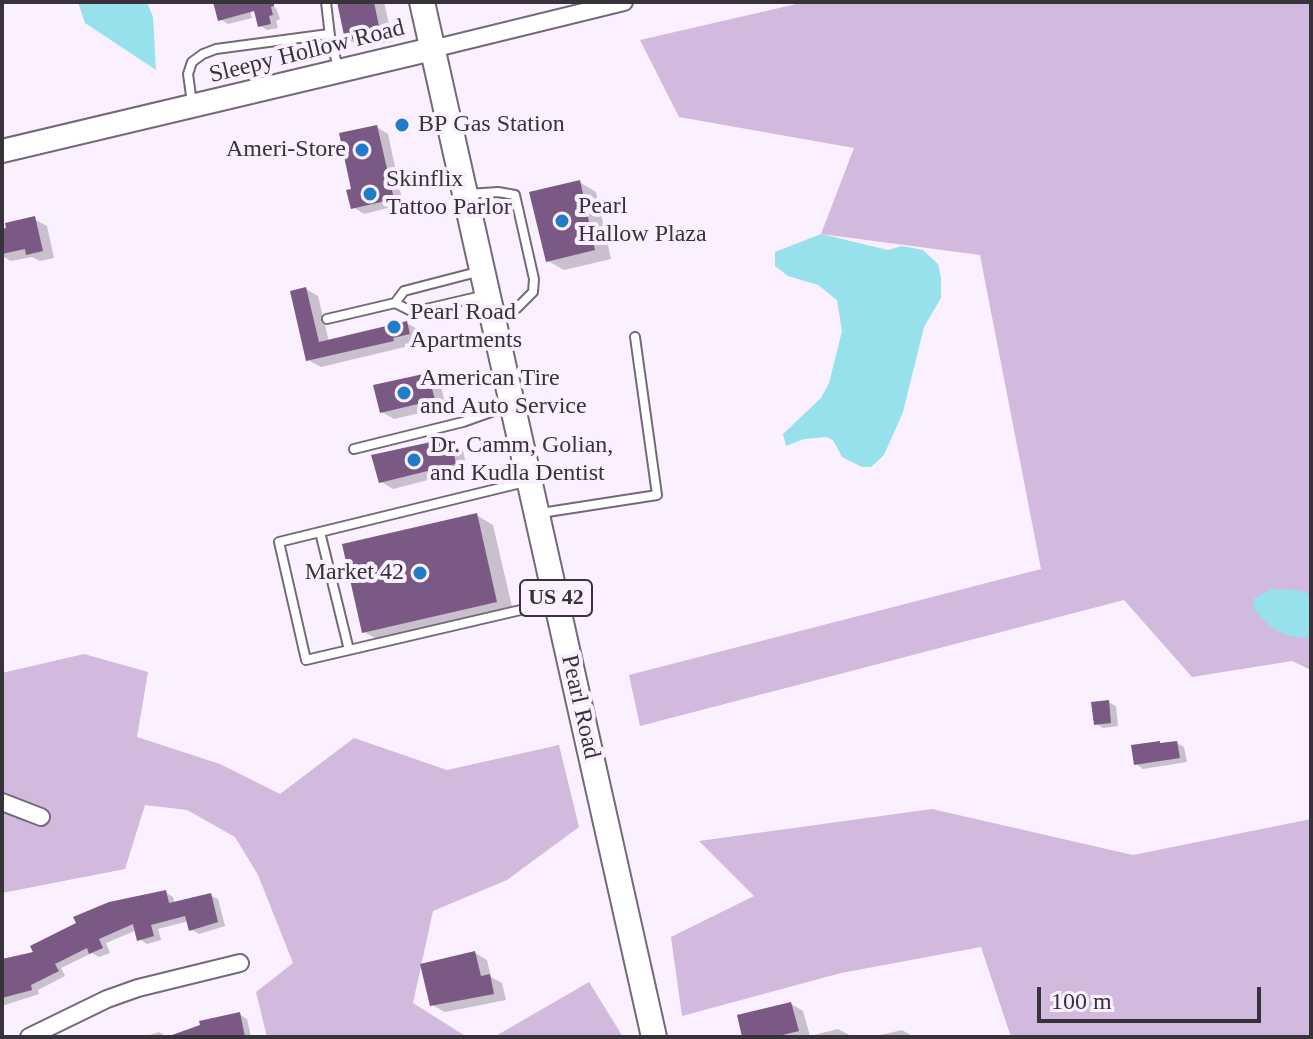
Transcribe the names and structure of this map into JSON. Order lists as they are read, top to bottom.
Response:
{
  "streets": {
    "main road": ["US 42", "Pearl Road"],
    "street": ["Sleepy Hollow Road"]
  },
  "crossings": [
    ["Sleepy Hollow Road", "Pearl Road"]
  ],
  "places": [
    "BP Gas Station",
    "Ameri-Store",
    "Skinflix Tattoo Parlor",
    "Pearl Hallow Plaza",
    "Pearl Road Apartments",
    "American Tire and Auto Service",
    "Dr. Camm, Golian, and Kudla Dentist",
    "Market 42"
  ],
  "scale_bar": "100 m"
}
